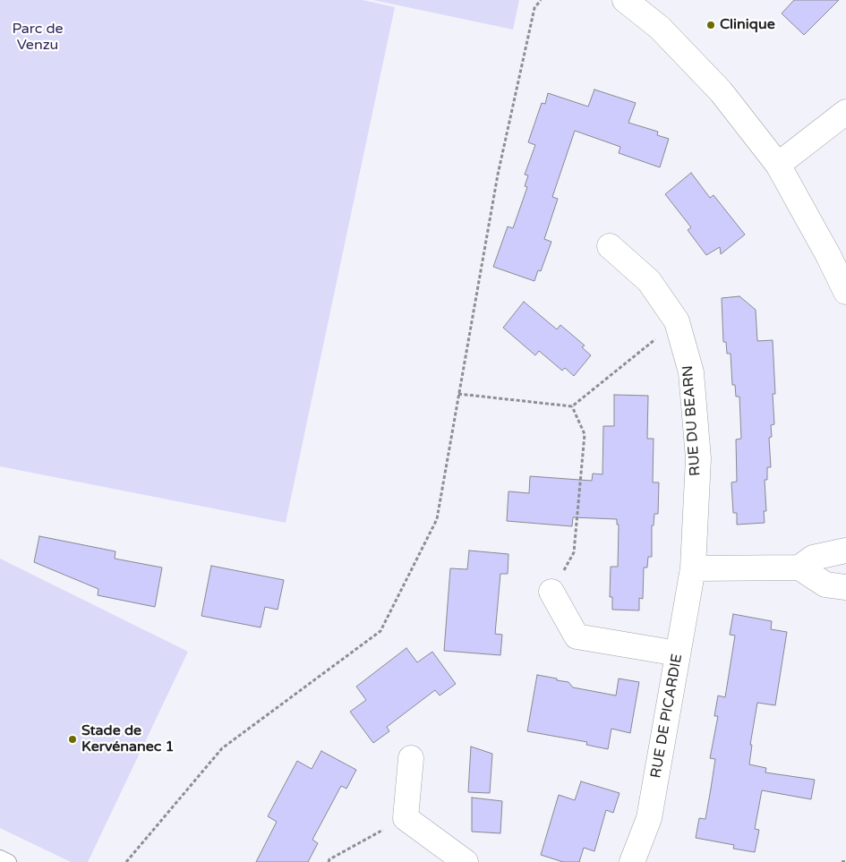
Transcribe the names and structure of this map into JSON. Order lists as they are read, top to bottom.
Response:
{
  "streets": {
    "street": ["RUE DU BEARN", "RUE DE PICARDIE"]
  },
  "crossings": [
    ["RUE DU BEARN", "RUE DE PICARDIE"]
  ],
  "parks": ["Parc de Venzu"],
  "places": ["Clinique", "Stade de Kervénanec 1"]
}
